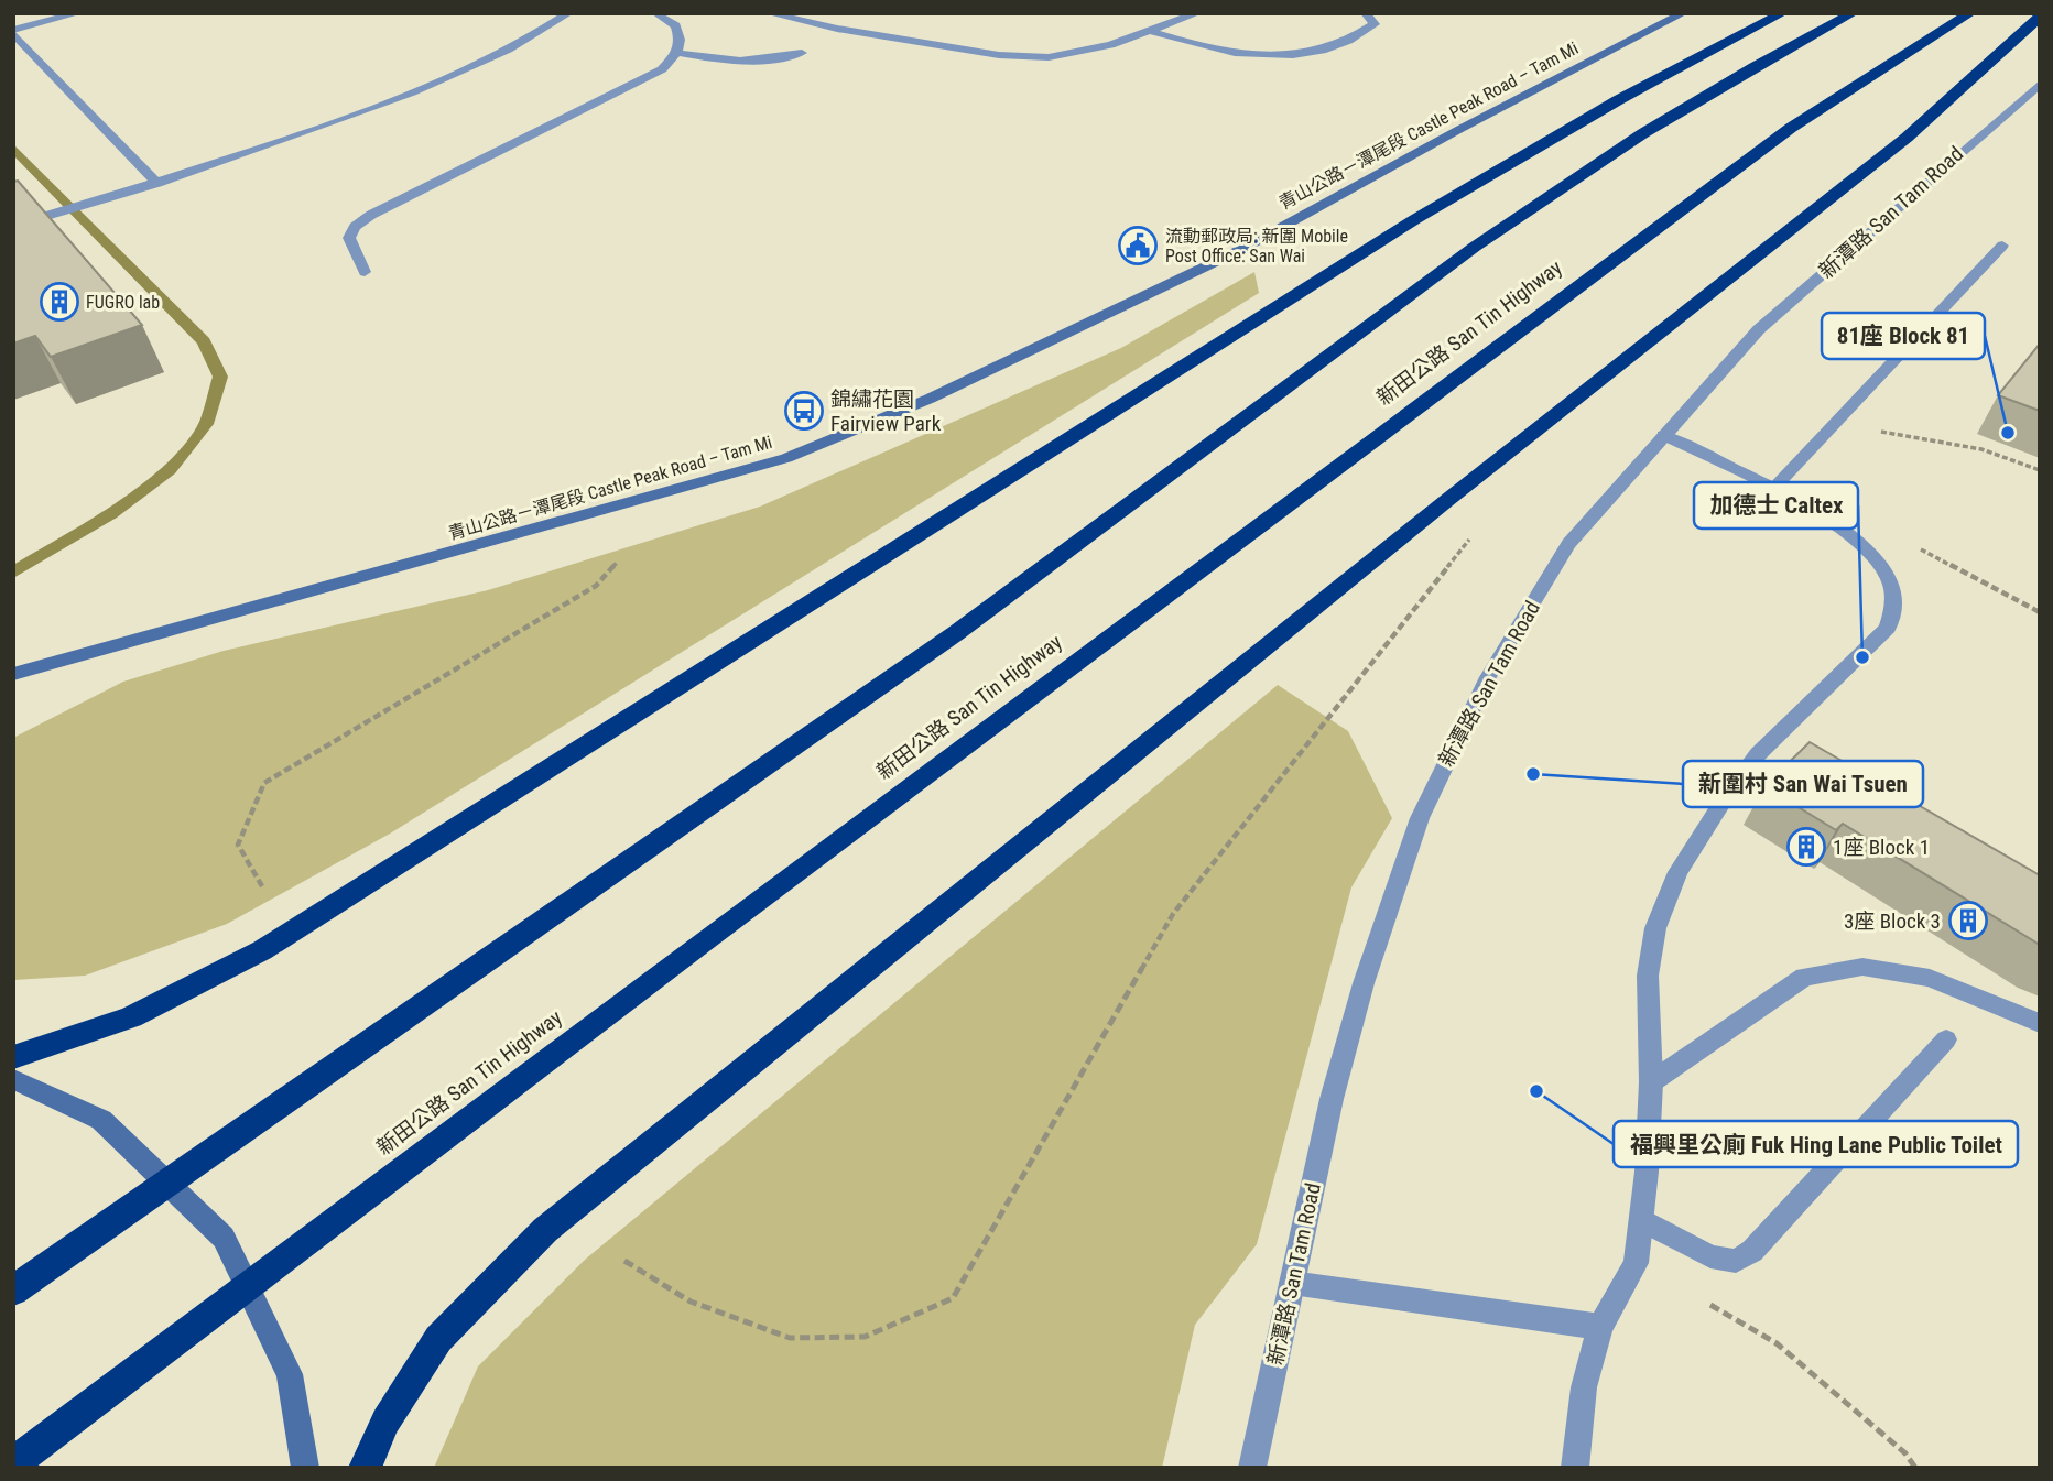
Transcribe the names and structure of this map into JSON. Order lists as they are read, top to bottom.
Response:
{
  "streets": {
    "highway": ["新田公路 San Tin Highway"],
    "main road": ["青山公路－潭尾段 Castle Peak Road – Tam Mi"],
    "street": ["新潭路 San Tam Road"]
  },
  "places": {
    "public building": ["流動郵政局: 新圍 Mobile Post Office: San Wai"],
    "building": ["FUGRO lab", "1座 Block 1", "3座 Block 3"],
    "bus stop": ["錦繡花園 Fairview Park"],
    "other": [
      "81座 Block 81",
      "加德士 Caltex",
      "新圍村 San Wai Tsuen",
      "福興里公廁 Fuk Hing Lane Public Toilet"
    ]
  }
}
